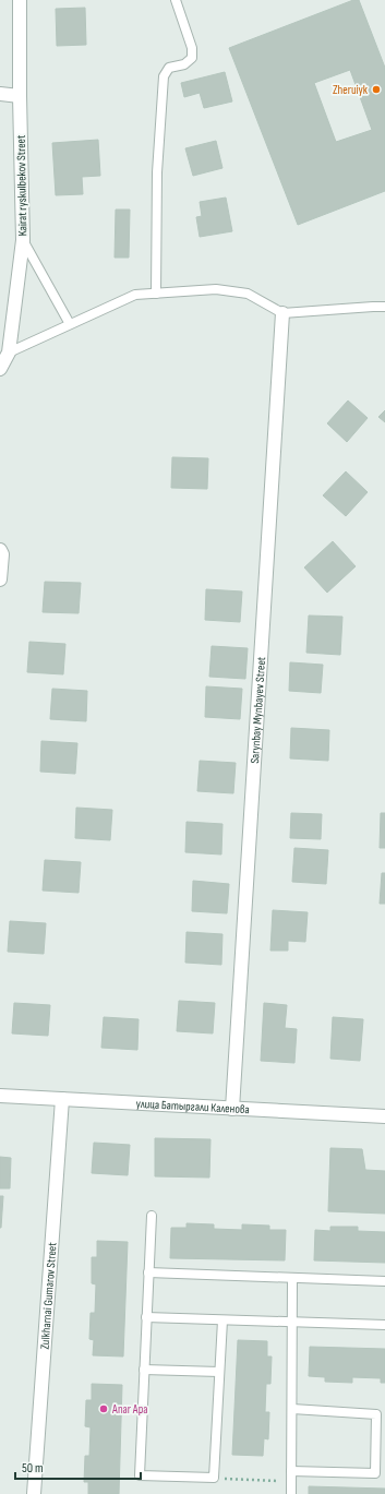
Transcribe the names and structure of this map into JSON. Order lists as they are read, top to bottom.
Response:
{
  "streets": {
    "street": [
      "Kairat ryskulbekov Street",
      "Sarynbay Mynbayev Street",
      "улица Батыргали Каленова",
      "Zulkharnai Gumarov Street"
    ]
  },
  "crossings": [
    ["Sarynbay Mynbayev Street", "улица Батыргали Каленова"],
    ["улица Батыргали Каленова", "Zulkharnai Gumarov Street"]
  ],
  "places": ["Zheruiyk", "Anar Apa"],
  "scale_bar": "50 m"
}
